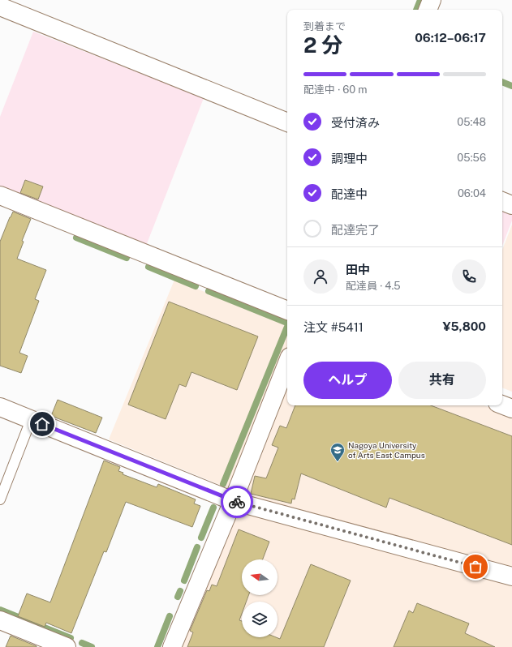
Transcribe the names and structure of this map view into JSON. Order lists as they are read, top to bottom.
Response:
{
  "places": {
    "school or university": ["Nagoya University of Arts East Campus"]
  },
  "north": "left",
  "page": {
    "heading": ["2 分", "到着まで", "06:12–06:17"],
    "panel": [
      "田中",
      "配達員 · 4.5",
      "注文 #5411",
      "¥5,800"
    ],
    "bar": "配達中 · 60 m",
    "list": [
      ["受付済み", "05:48"],
      ["調理中", "05:56"],
      ["配達中", "06:04"],
      "配達完了"
    ],
    "buttons": ["ヘルプ", "共有"]
  }
}
